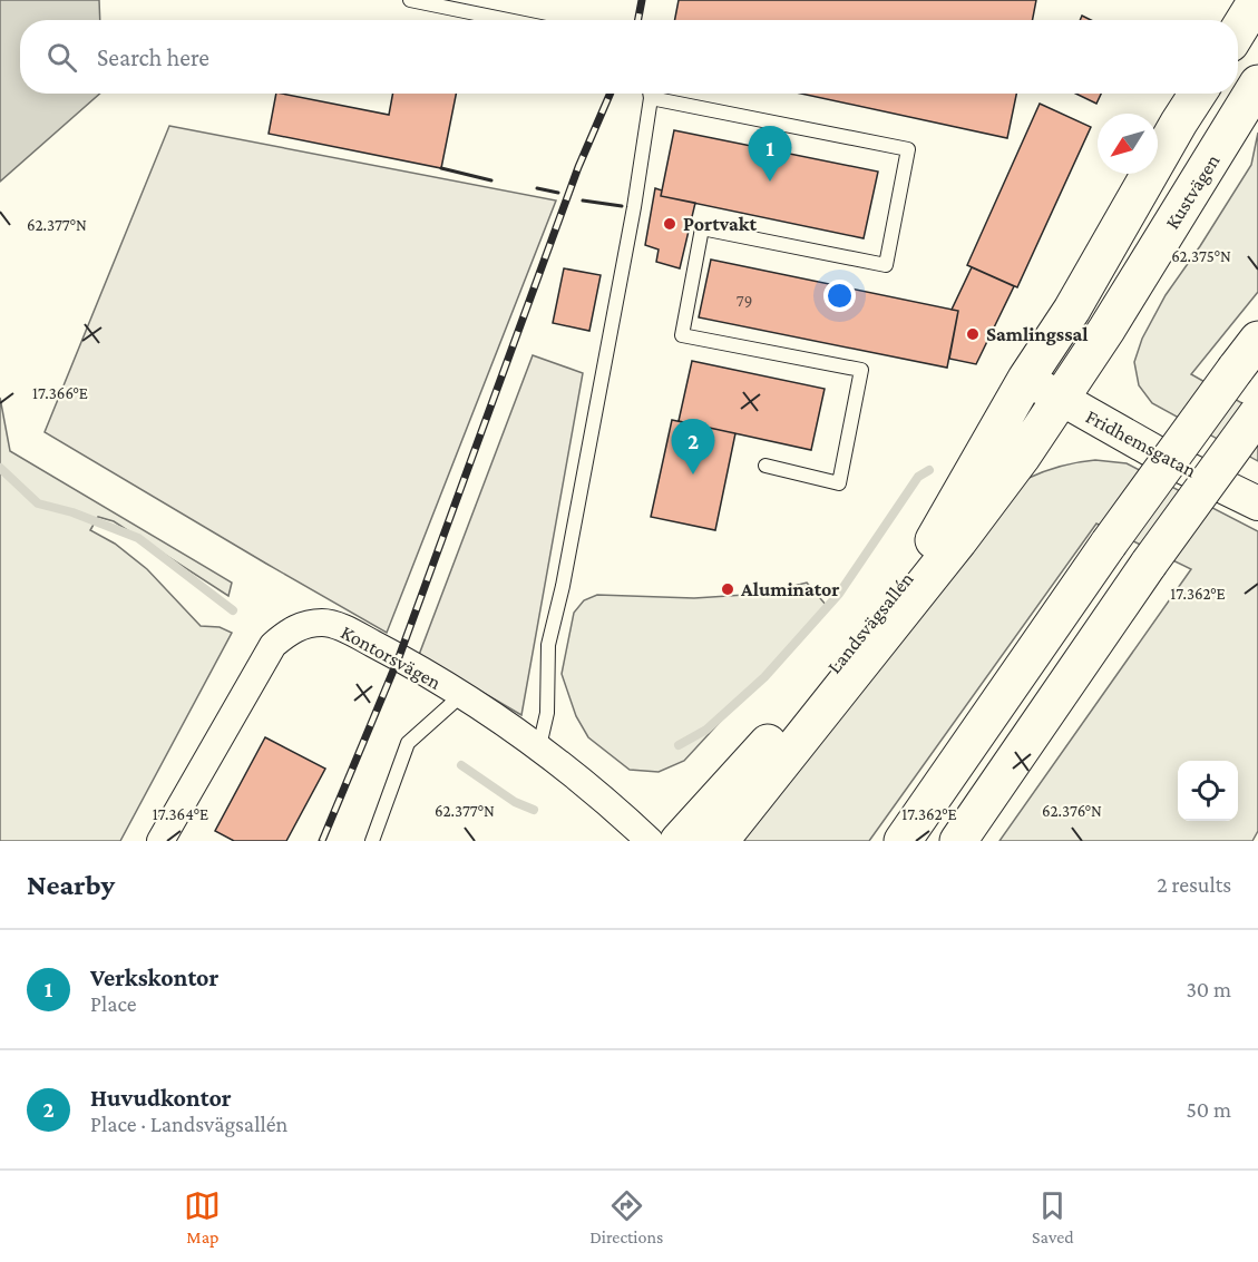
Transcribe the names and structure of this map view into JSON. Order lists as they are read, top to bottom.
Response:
{
  "streets": {
    "main road": ["Kustvägen", "Landsvägsallén"],
    "street": ["Fridhemsgatan", "Kontorsvägen"]
  },
  "crossings": [
    ["Kustvägen", "Fridhemsgatan"],
    ["Kustvägen", "Landsvägsallén"],
    ["Fridhemsgatan", "Landsvägsallén"]
  ],
  "places": ["Portvakt", "Samlingssal", "Aluminator"],
  "house_numbers": ["79"],
  "north": "bottom left",
  "page": {
    "search": "Search here",
    "pins": ["1", "2"],
    "heading": ["Nearby", "2 results"],
    "list": [
      {
        "mark": "1",
        "name": "Verkskontor",
        "note": "Place",
        "value": "30 m"
      },
      {
        "mark": "2",
        "name": "Huvudkontor",
        "note": "Place · Landsvägsallén",
        "value": "50 m"
      }
    ],
    "nav": ["Map", "Directions", "Saved"]
  },
  "coordinates": [
    "62.377°N",
    "62.375°N",
    "17.366°E",
    "17.362°E",
    "62.376°N",
    "17.364°E"
  ]
}
